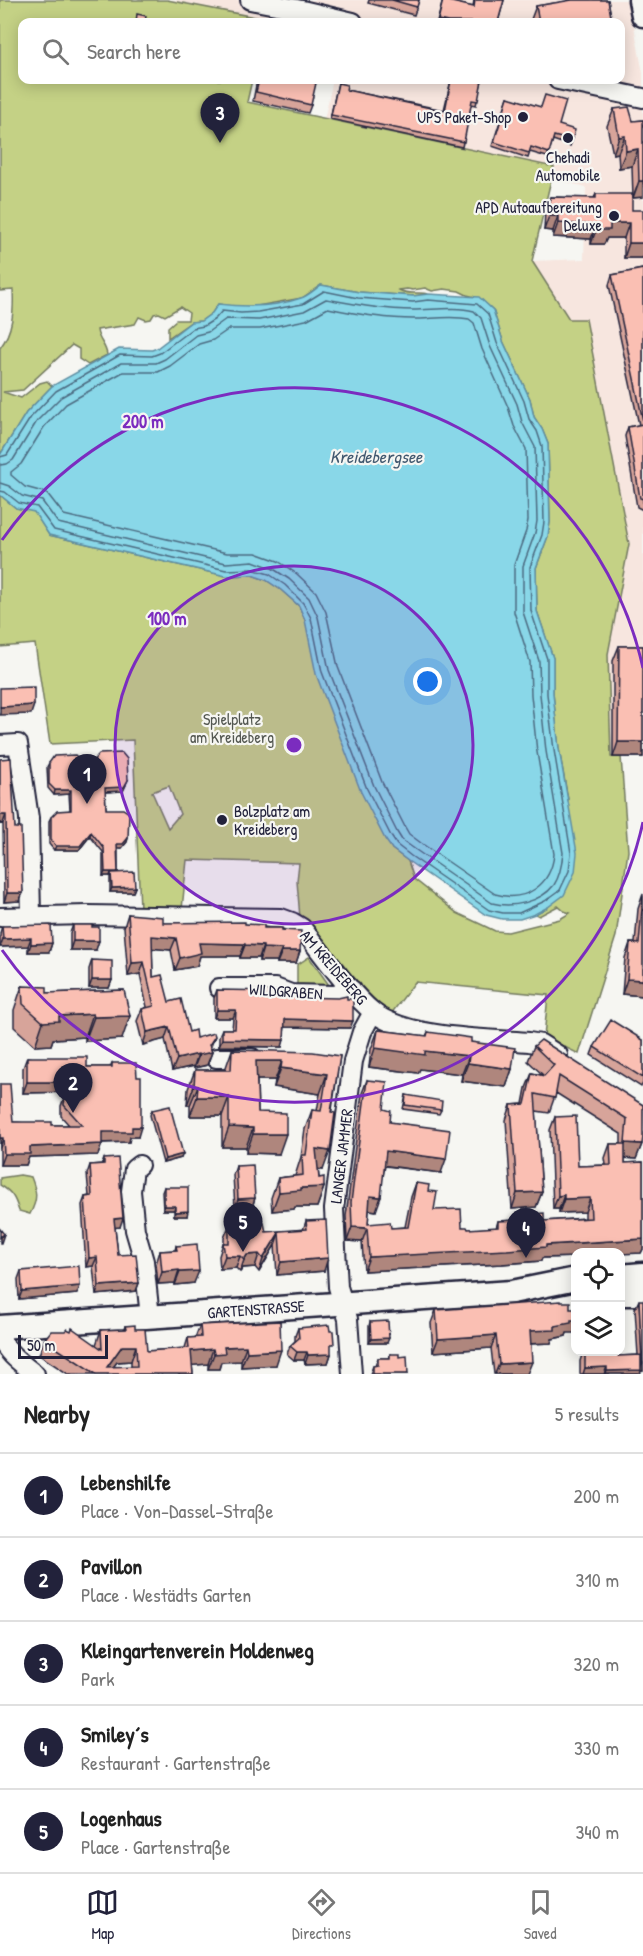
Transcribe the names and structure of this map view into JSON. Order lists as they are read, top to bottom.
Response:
{
  "streets": {
    "main road": ["GARTENSTRASSE"],
    "street": ["AM KREIDEBERG", "WILDGRABEN", "LANGER JAMMER"]
  },
  "crossings": [
    ["AM KREIDEBERG", "WILDGRABEN"],
    ["AM KREIDEBERG", "LANGER JAMMER"],
    ["LANGER JAMMER", "GARTENSTRASSE"]
  ],
  "water": ["Kreidebergsee"],
  "parks": ["Spielplatz am Kreideberg"],
  "places": [
    "UPS Paket-Shop",
    "Chehadi Automobile",
    "APD Autoaufbereitung Deluxe",
    "Bolzplatz am Kreideberg"
  ],
  "scale_bar": "50 m",
  "page": {
    "search": "Search here",
    "pins": [
      "3",
      "1",
      "2",
      "5",
      "4"
    ],
    "scale": "50 m",
    "heading": ["Nearby", "5 results"],
    "list": [
      {
        "mark": "1",
        "name": "Lebenshilfe",
        "note": "Place · Von-Dassel-Straße",
        "value": "200 m"
      },
      {
        "mark": "2",
        "name": "Pavillon",
        "note": "Place · Westädts Garten",
        "value": "310 m"
      },
      {
        "mark": "3",
        "name": "Kleingartenverein Moldenweg",
        "note": "Park",
        "value": "320 m"
      },
      {
        "mark": "4",
        "name": "Smiley´s",
        "note": "Restaurant · Gartenstraße",
        "value": "330 m"
      },
      {
        "mark": "5",
        "name": "Logenhaus",
        "note": "Place · Gartenstraße",
        "value": "340 m"
      }
    ],
    "nav": ["Map", "Directions", "Saved"]
  },
  "rings": ["200 m", "100 m"]
}
